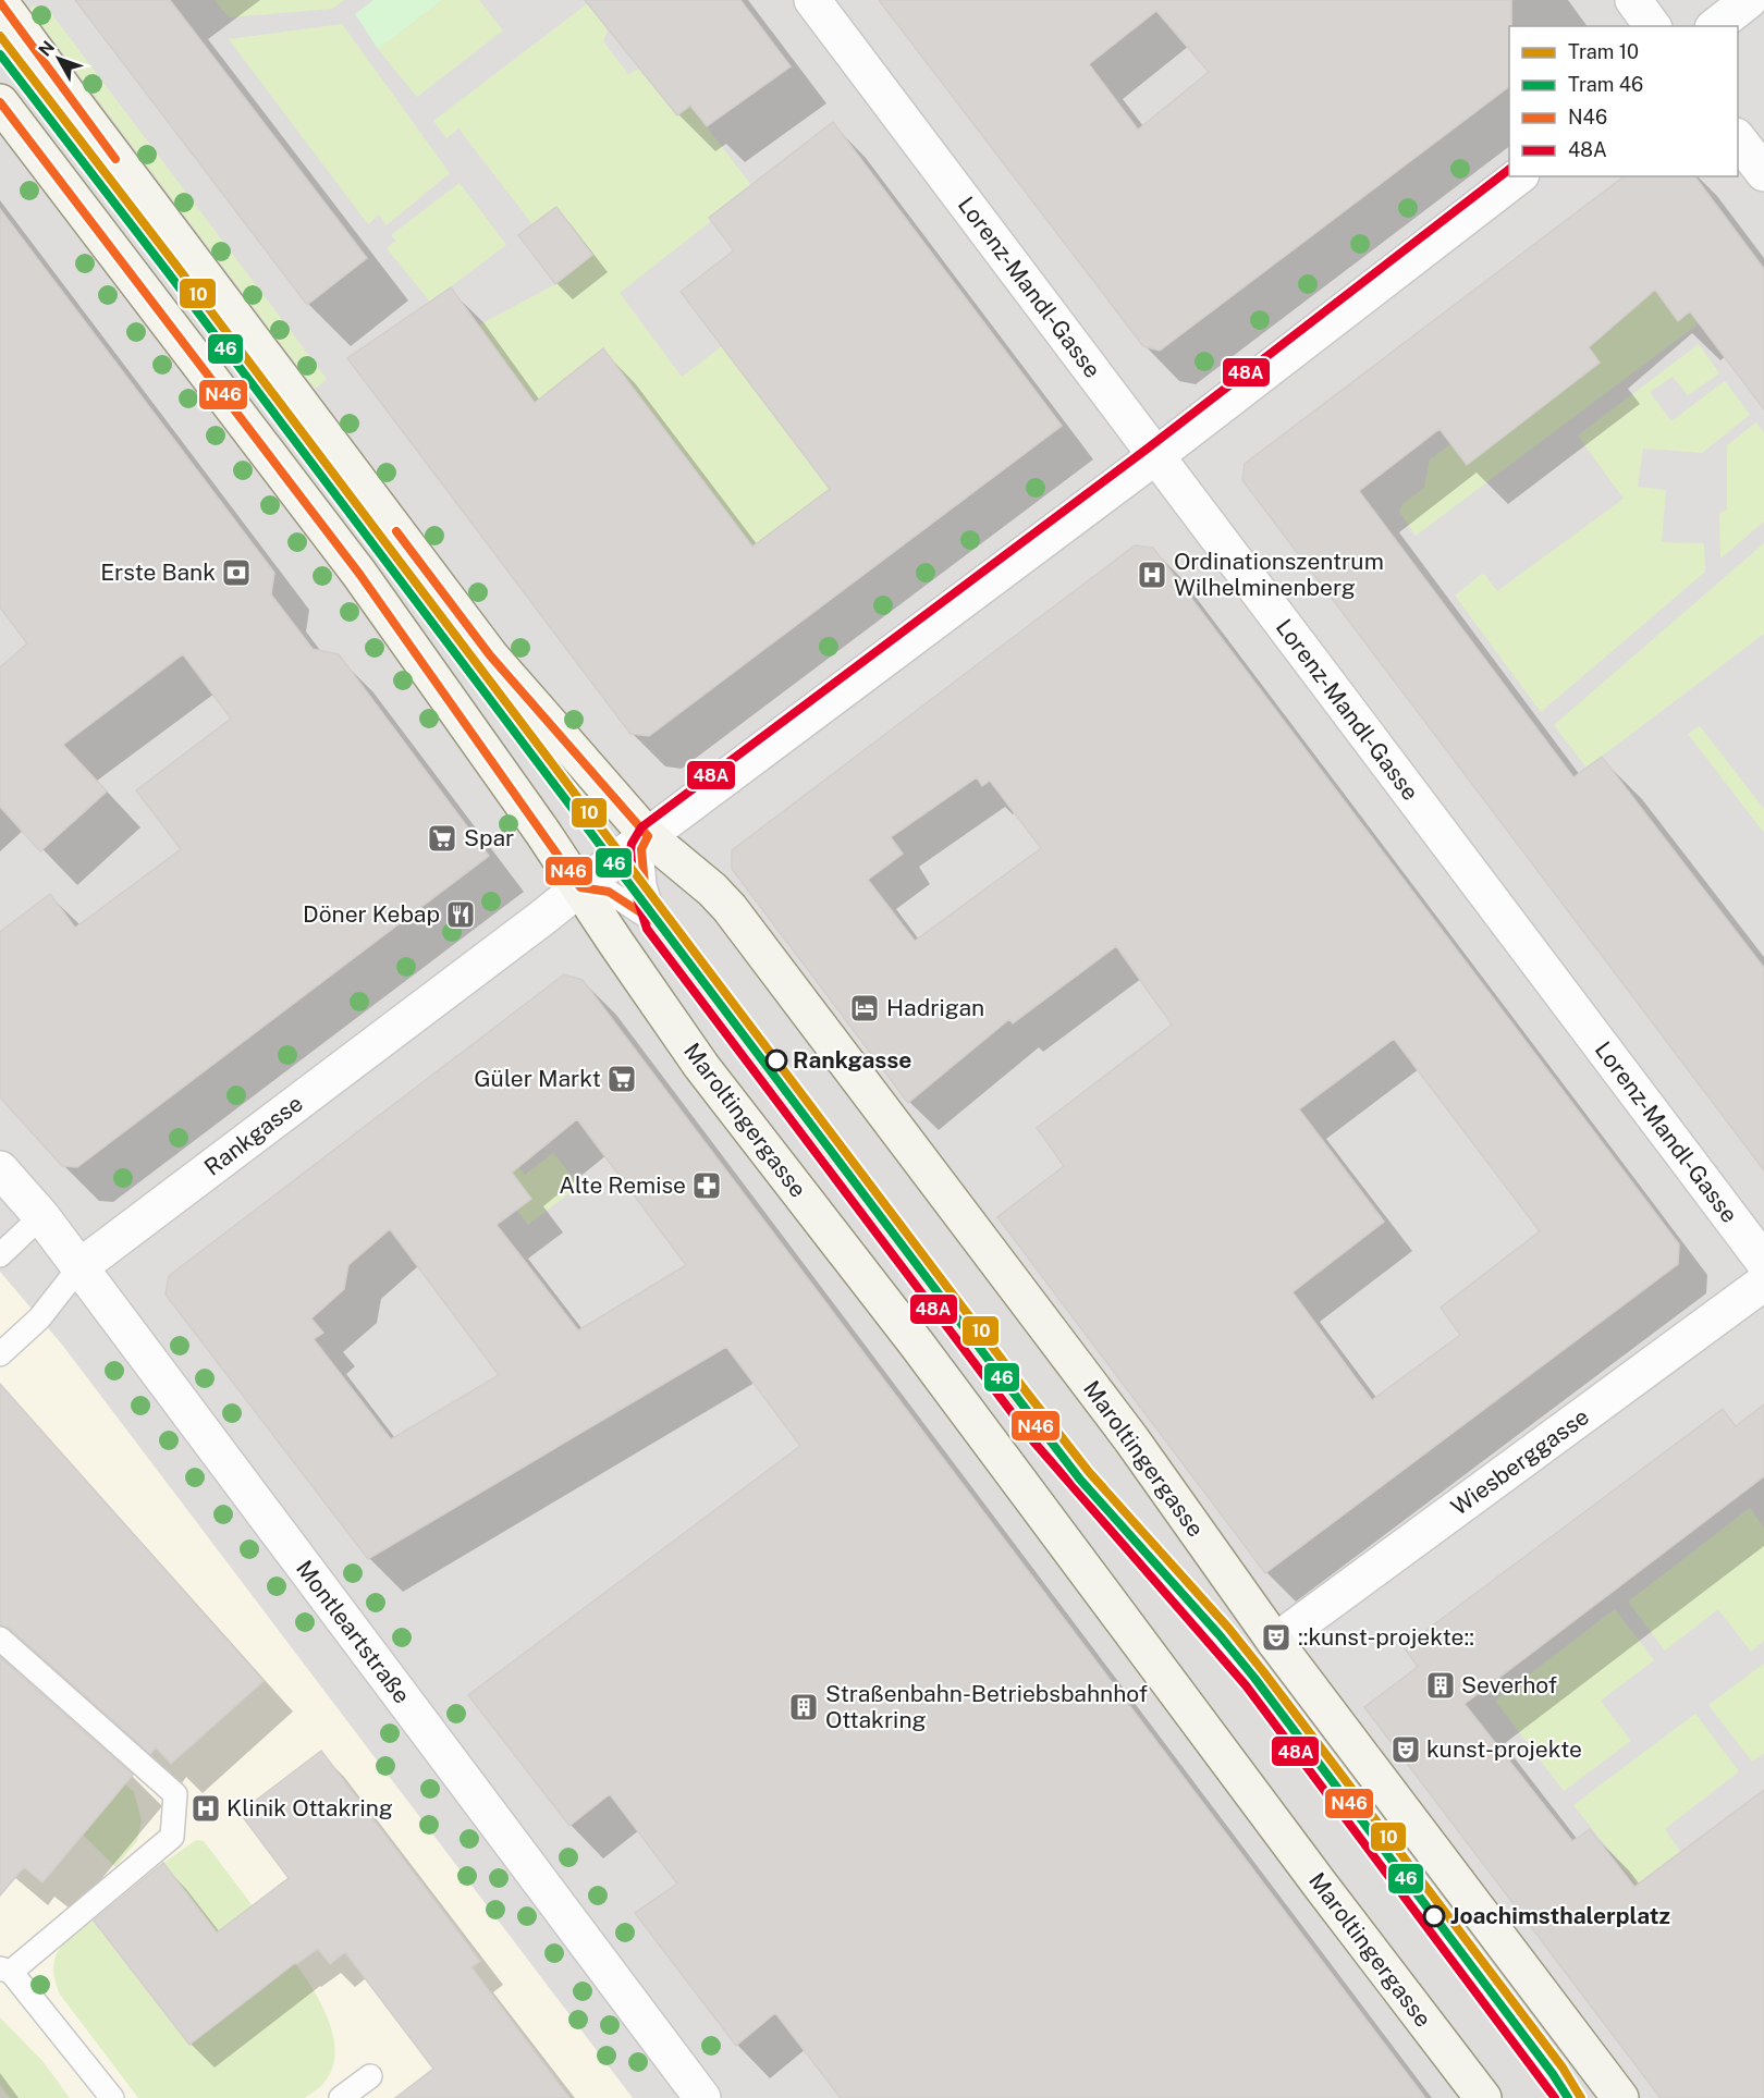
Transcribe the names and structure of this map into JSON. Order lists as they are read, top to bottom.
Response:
{
  "streets": {
    "main road": ["Maroltingergasse"],
    "street": [
      "Lorenz-Mandl-Gasse",
      "Rankgasse",
      "Wiesberggasse",
      "Montleartstraße"
    ]
  },
  "crossings": [
    ["Lorenz-Mandl-Gasse", "Rankgasse"],
    ["Maroltingergasse", "Rankgasse"],
    ["Maroltingergasse", "Wiesberggasse"],
    ["Rankgasse", "Montleartstraße"]
  ],
  "places": {
    "bank": ["Erste Bank"],
    "hospital": ["Ordinationszentrum Wilhelminenberg", "Klinik Ottakring"],
    "supermarket": ["Spar", "Güler Markt"],
    "restaurant": ["Döner Kebap"],
    "hotel": ["Hadrigan"],
    "other": ["Rankgasse", "Joachimsthalerplatz"],
    "pharmacy": ["Alte Remise"],
    "theatre": ["::kunst-projekte::", "kunst-projekte"],
    "building": ["Severhof", "Straßenbahn-Betriebsbahnhof Ottakring"]
  },
  "lines": [
    "transit line N46",
    "tram line 10",
    "tram line 46",
    "transit line 48A"
  ],
  "legend": [
    "Tram 10",
    "Tram 46",
    "N46",
    "48A"
  ],
  "north": "top left"
}
